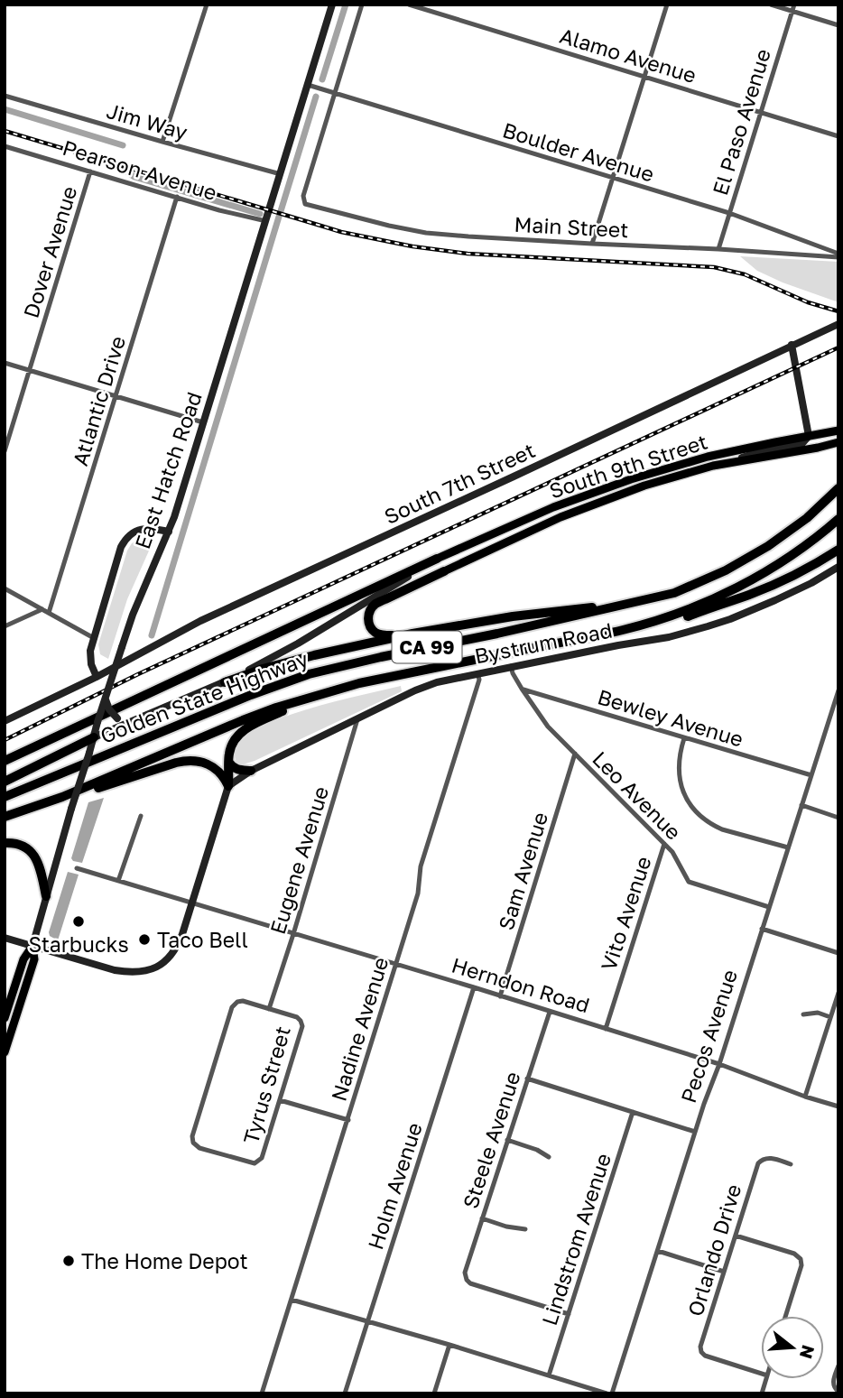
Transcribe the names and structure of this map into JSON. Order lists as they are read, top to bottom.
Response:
{
  "streets": {
    "highway": ["CA 99", "Golden State Highway"],
    "main road": ["South 9th Street", "East Hatch Road"],
    "street": [
      "Alamo Avenue",
      "Jim Way",
      "El Paso Avenue",
      "Boulder Avenue",
      "Pearson Avenue",
      "Main Street",
      "Dover Avenue",
      "Atlantic Drive",
      "South 7th Street",
      "Bystrum Road",
      "Bewley Avenue",
      "Leo Avenue",
      "Eugene Avenue",
      "Sam Avenue",
      "Vito Avenue",
      "Herndon Road",
      "Nadine Avenue",
      "Pecos Avenue",
      "Tyrus Street",
      "Steele Avenue",
      "Holm Avenue",
      "Lindstrom Avenue",
      "Orlando Drive"
    ]
  },
  "crossings": [
    ["Alamo Avenue", "El Paso Avenue"],
    ["Jim Way", "East Hatch Road"],
    ["El Paso Avenue", "Boulder Avenue"],
    ["El Paso Avenue", "Main Street"],
    ["Boulder Avenue", "Main Street"],
    ["Boulder Avenue", "East Hatch Road"],
    ["Pearson Avenue", "Dover Avenue"],
    ["Pearson Avenue", "Atlantic Drive"],
    ["Pearson Avenue", "East Hatch Road"],
    ["Bystrum Road", "Leo Avenue"],
    ["Bystrum Road", "Eugene Avenue"],
    ["Bystrum Road", "Nadine Avenue"],
    ["Bewley Avenue", "Leo Avenue"],
    ["Bewley Avenue", "Pecos Avenue"],
    ["Leo Avenue", "Sam Avenue"],
    ["Leo Avenue", "Vito Avenue"],
    ["Leo Avenue", "Pecos Avenue"],
    ["Eugene Avenue", "Herndon Road"],
    ["Eugene Avenue", "Tyrus Street"],
    ["Sam Avenue", "Herndon Road"],
    ["Vito Avenue", "Herndon Road"],
    ["Herndon Road", "Nadine Avenue"],
    ["Herndon Road", "Pecos Avenue"],
    ["Herndon Road", "Steele Avenue"],
    ["Herndon Road", "Holm Avenue"],
    ["Steele Avenue", "Lindstrom Avenue"]
  ],
  "places": ["Starbucks", "Taco Bell", "The Home Depot"],
  "north": "right"
}
